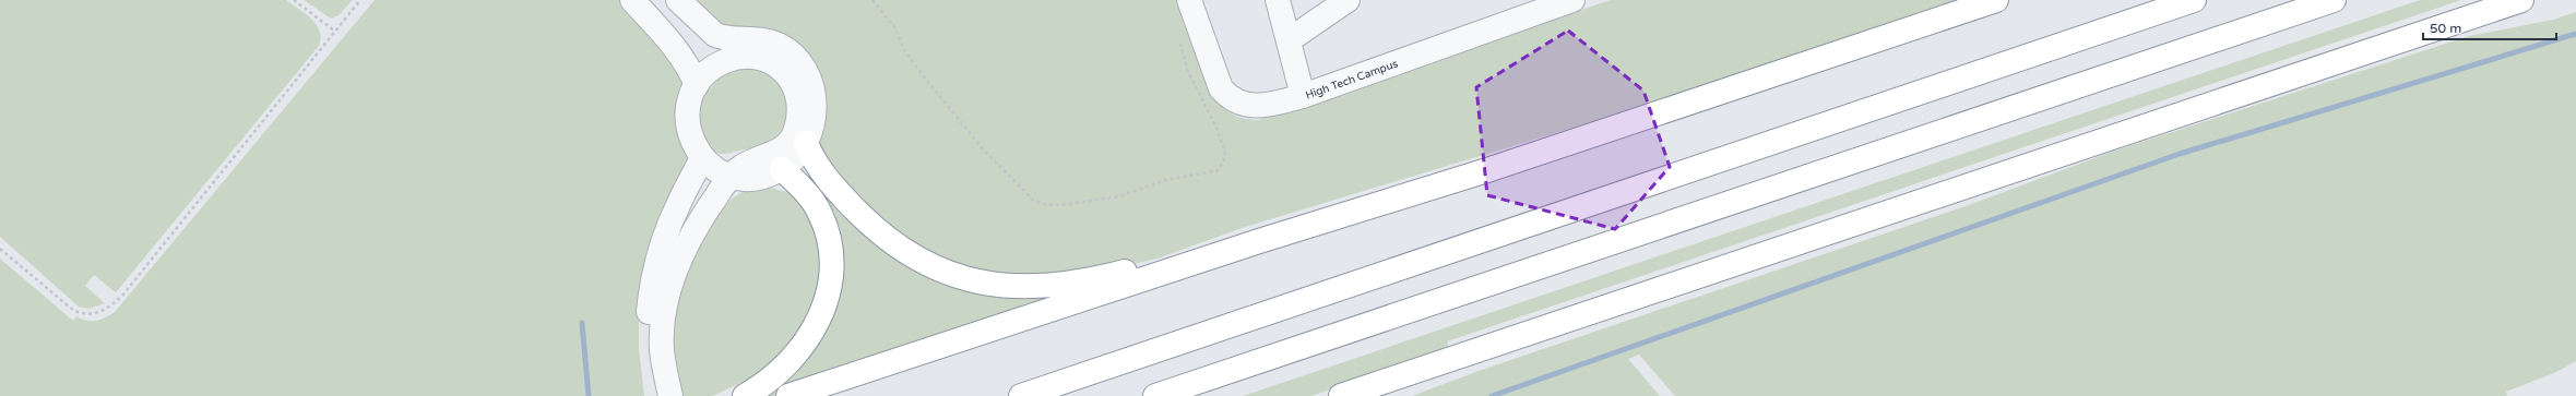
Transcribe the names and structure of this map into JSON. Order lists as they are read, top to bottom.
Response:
{
  "streets": {
    "street": ["High Tech Campus"]
  },
  "scale_bar": "50 m"
}
